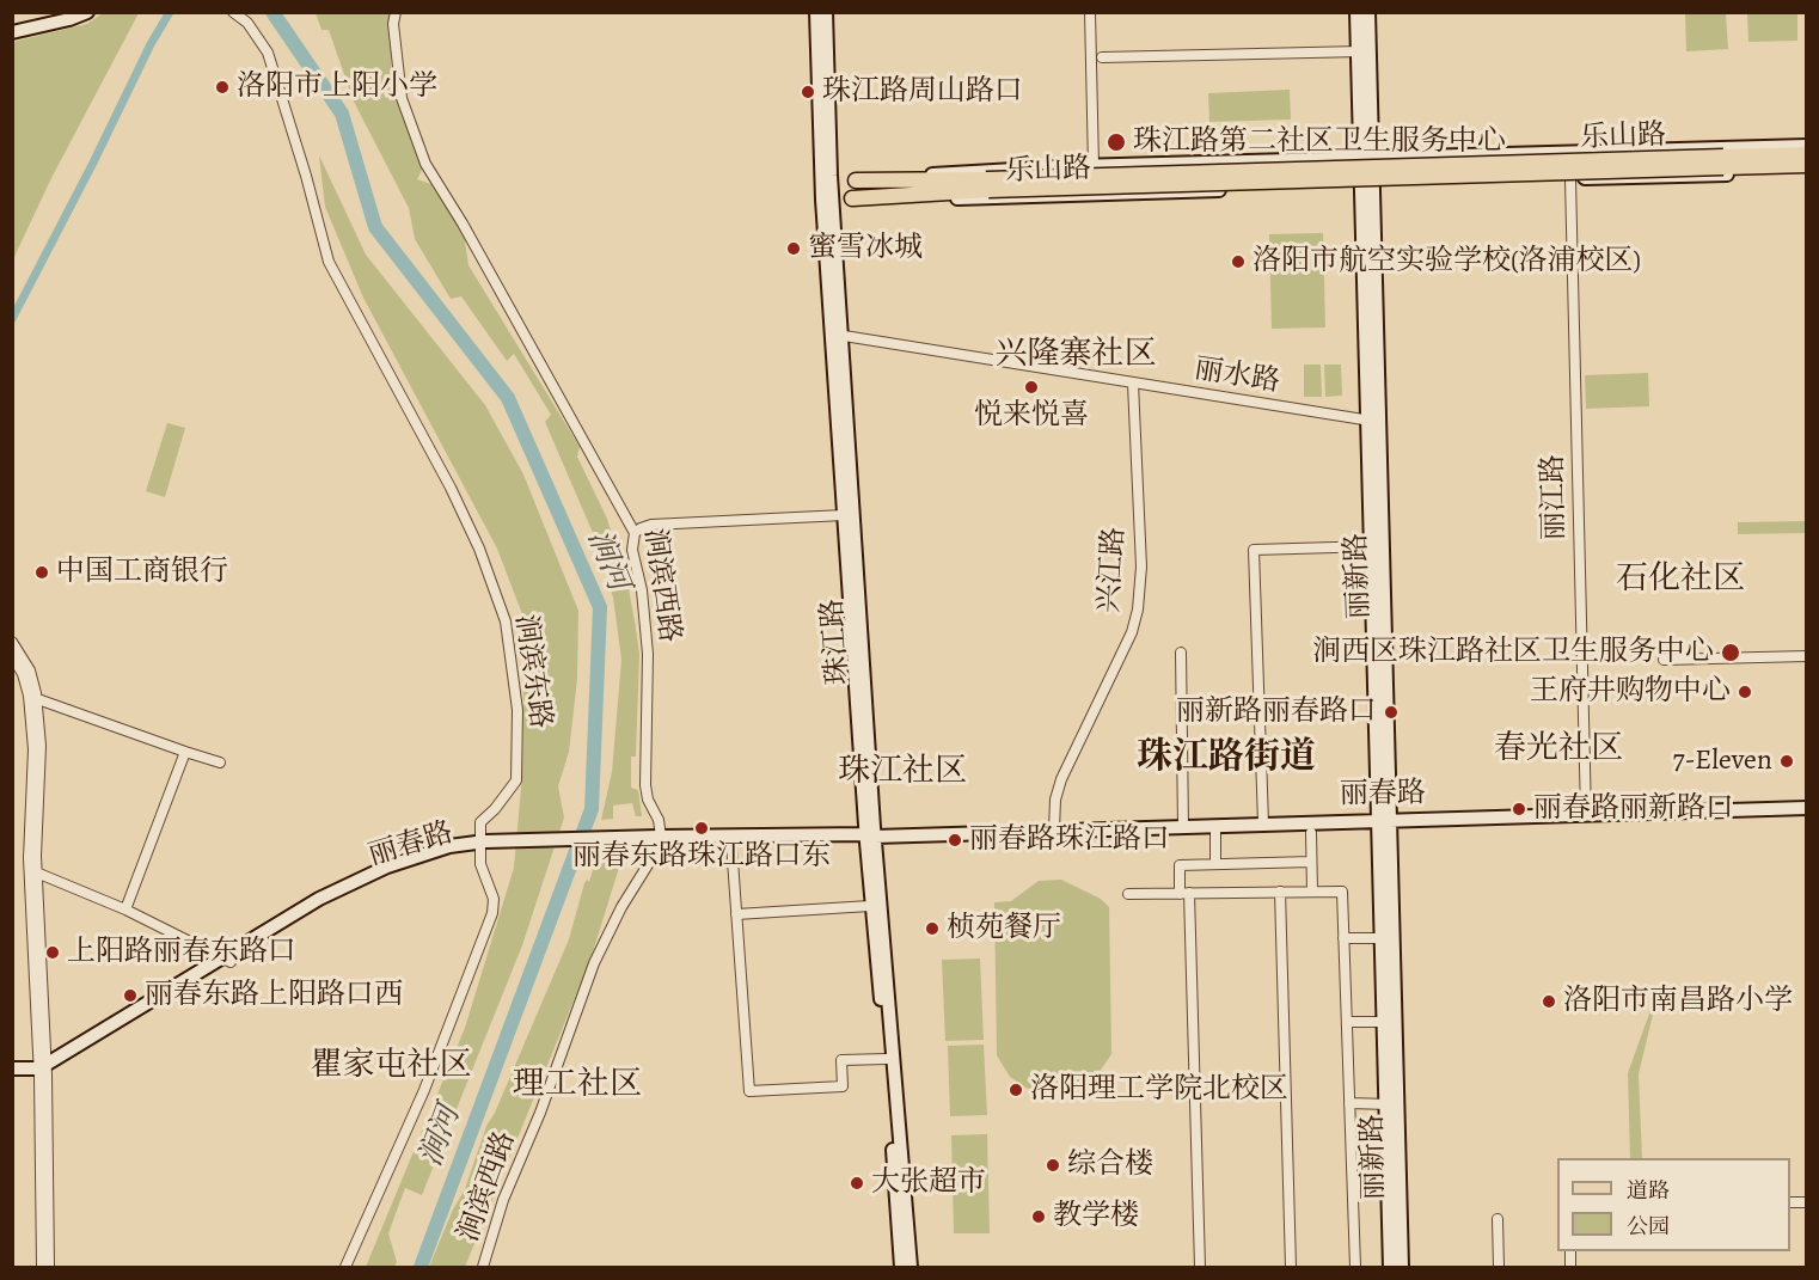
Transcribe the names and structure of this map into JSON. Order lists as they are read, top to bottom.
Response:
{
  "streets": {
    "main road": [
      "乐山路",
      "丽新路",
      "珠江路",
      "丽春路"
    ],
    "street": [
      "丽水路",
      "丽江路",
      "兴江路",
      "涧滨西路",
      "涧滨东路"
    ]
  },
  "crossings": [
    ["乐山路", "丽江路"],
    ["乐山路", "丽新路"],
    ["乐山路", "珠江路"],
    ["丽水路", "兴江路"],
    ["丽水路", "丽新路"],
    ["丽水路", "珠江路"],
    ["丽江路", "丽春路"],
    ["兴江路", "丽春路"],
    ["丽新路", "丽春路"],
    ["涧滨西路", "丽春路"],
    ["珠江路", "丽春路"],
    ["涧滨东路", "丽春路"]
  ],
  "districts": [
    "兴隆寨社区",
    "石化社区",
    "春光社区",
    "珠江路街道",
    "珠江社区",
    "瞿家屯社区",
    "理工社区"
  ],
  "water": ["涧河"],
  "places": [
    "洛阳市上阳小学",
    "珠江路周山路口",
    "珠江路第二社区卫生服务中心",
    "蜜雪冰城",
    "洛阳市航空实验学校(洛浦校区)",
    "悦来悦喜",
    "中国工商银行",
    "涧西区珠江路社区卫生服务中心",
    "王府井购物中心",
    "丽新路丽春路口",
    "7-Eleven",
    "丽春路丽新路口",
    "丽春东路珠江路口东",
    "丽春路珠江路口",
    "桢苑餐厅",
    "上阳路丽春东路口",
    "丽春东路上阳路口西",
    "洛阳市南昌路小学",
    "洛阳理工学院北校区",
    "综合楼",
    "大张超市",
    "教学楼"
  ],
  "legend": ["道路", "公园"]
}
